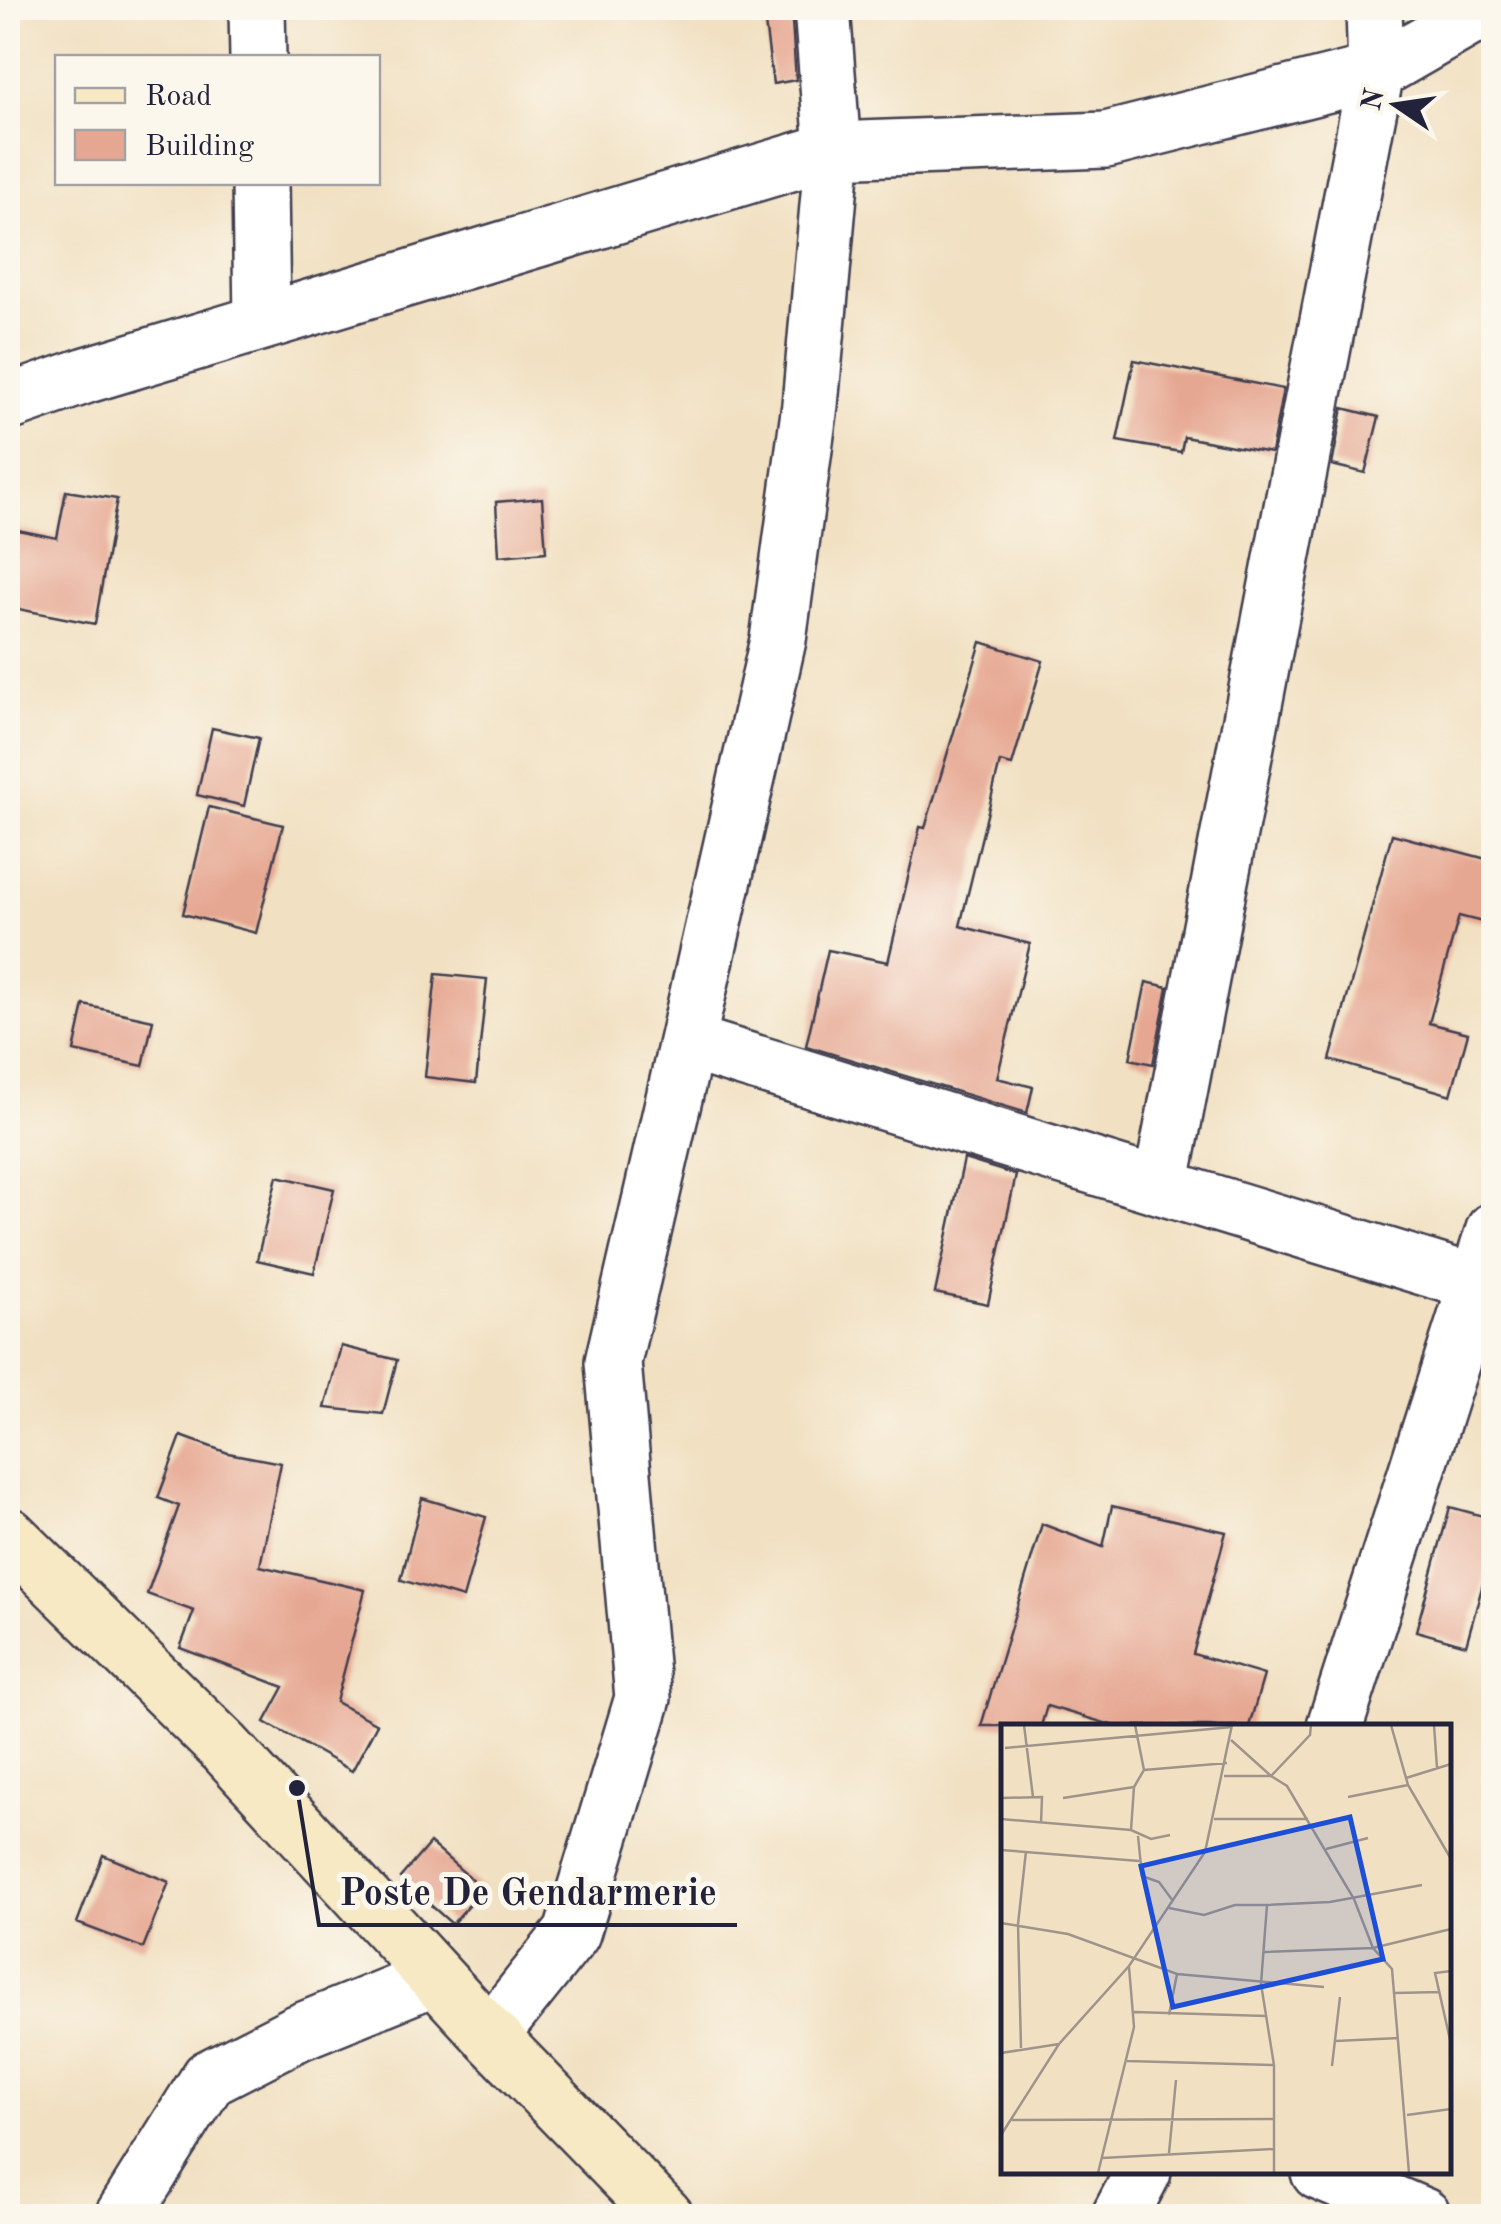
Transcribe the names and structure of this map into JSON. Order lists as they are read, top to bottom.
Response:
{
  "places": ["Poste De Gendarmerie"],
  "legend": ["Road", "Building"],
  "north": "left"
}
